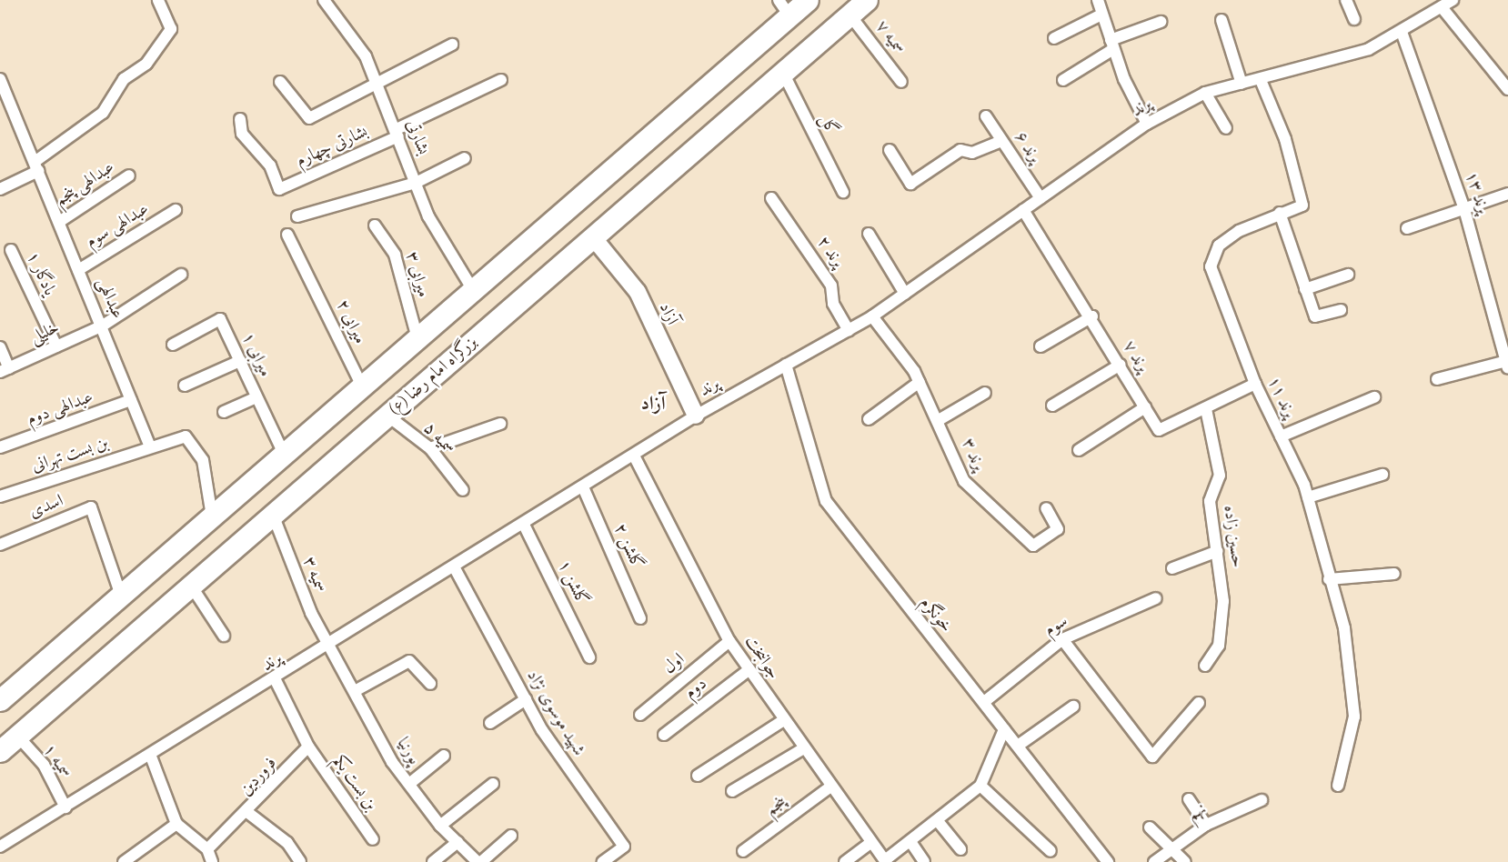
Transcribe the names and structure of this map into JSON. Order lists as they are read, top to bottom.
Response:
{
  "streets": {
    "highway": ["بزرگراه امام رضا (ع)"],
    "street": [
      "سمیه ۷",
      "پرند",
      "گل",
      "بشارتی",
      "بشارتی چهارم",
      "پرند ۶",
      "عبدالهی پنجم",
      "پرند ۱۳",
      "عبدالهی سوم",
      "پرند ۲",
      "یادگار ۱",
      "میرابی ۳",
      "عبدالهی",
      "آزاد",
      "میرابی ۲",
      "خلیلی",
      "میرابی ۱",
      "پرند ۷",
      "پرند ۱۱",
      "عبدالهی دوم",
      "سمیه ۵",
      "بن بست تهرانی",
      "پرند ۳",
      "اسدی",
      "حسین زاده",
      "گلشن ۲",
      "سمیه ۳",
      "گلشن ۱",
      "خونگرم",
      "سوم",
      "جوانبخت",
      "اول",
      "دوم",
      "شهید موسوی نژاد",
      "پورنیا",
      "سمیه ۱",
      "فروردین",
      "بن بست یکم",
      "پنجم",
      "نهم"
    ]
  },
  "crossings": [
    ["سمیه ۷", "بزرگراه امام رضا (ع)"],
    ["پرند", "پرند ۶"],
    ["پرند", "پرند ۱۳"],
    ["پرند", "پرند ۲"],
    ["پرند", "آزاد"],
    ["پرند", "پرند ۷"],
    ["پرند", "پرند ۱۱"],
    ["پرند", "پرند ۳"],
    ["پرند", "گلشن ۲"],
    ["پرند", "سمیه ۳"],
    ["پرند", "گلشن ۱"],
    ["پرند", "خونگرم"],
    ["پرند", "جوانبخت"],
    ["پرند", "شهید موسوی نژاد"],
    ["پرند", "پورنیا"],
    ["پرند", "سمیه ۱"],
    ["گل", "بزرگراه امام رضا (ع)"],
    ["بشارتی", "بشارتی چهارم"],
    ["عبدالهی پنجم", "عبدالهی"],
    ["عبدالهی سوم", "عبدالهی"],
    ["یادگار ۱", "خلیلی"],
    ["عبدالهی", "خلیلی"],
    ["عبدالهی", "عبدالهی دوم"],
    ["عبدالهی", "بن بست تهرانی"],
    ["آزاد", "بزرگراه امام رضا (ع)"],
    ["پرند ۷", "پرند ۱۱"],
    ["پرند ۷", "حسین زاده"],
    ["بزرگراه امام رضا (ع)", "سمیه ۵"],
    ["بزرگراه امام رضا (ع)", "سمیه ۳"],
    ["بزرگراه امام رضا (ع)", "سمیه ۱"],
    ["سمیه ۳", "پورنیا"],
    ["خونگرم", "سوم"],
    ["جوانبخت", "اول"],
    ["جوانبخت", "دوم"],
    ["جوانبخت", "پنجم"],
    ["فروردین", "بن بست یکم"]
  ],
  "districts": ["آزاد"]
}
